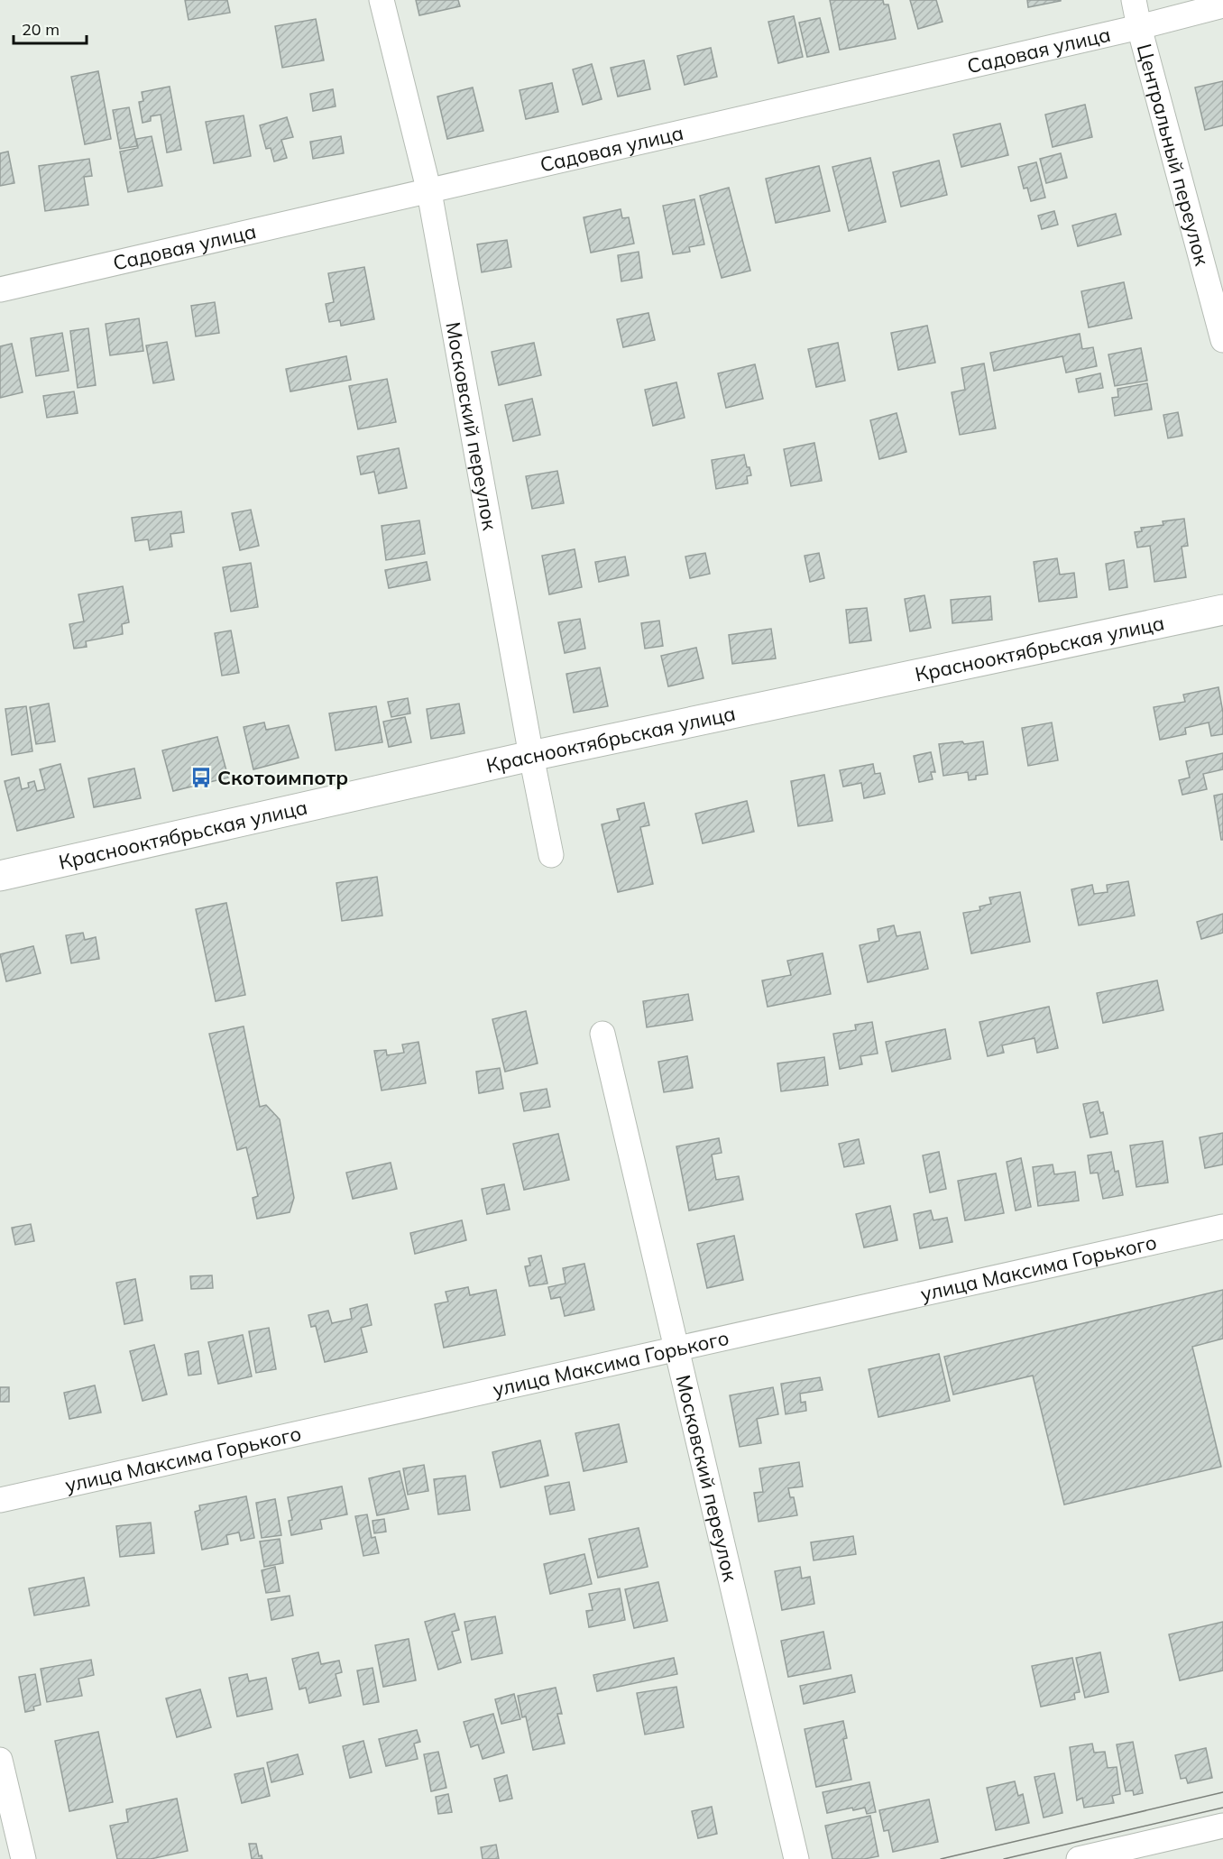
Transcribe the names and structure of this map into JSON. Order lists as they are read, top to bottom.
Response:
{
  "streets": {
    "main road": ["Краснооктябрьская улица"],
    "street": [
      "Садовая улица",
      "Центральный переулок",
      "Московский переулок",
      "улица Максима Горького"
    ]
  },
  "crossings": [
    ["Садовая улица", "Центральный переулок"],
    ["Садовая улица", "Московский переулок"],
    ["Московский переулок", "Краснооктябрьская улица"],
    ["Московский переулок", "улица Максима Горького"]
  ],
  "places": {
    "bus stop": ["Скотоимпотр"]
  },
  "scale_bar": "20 m"
}
